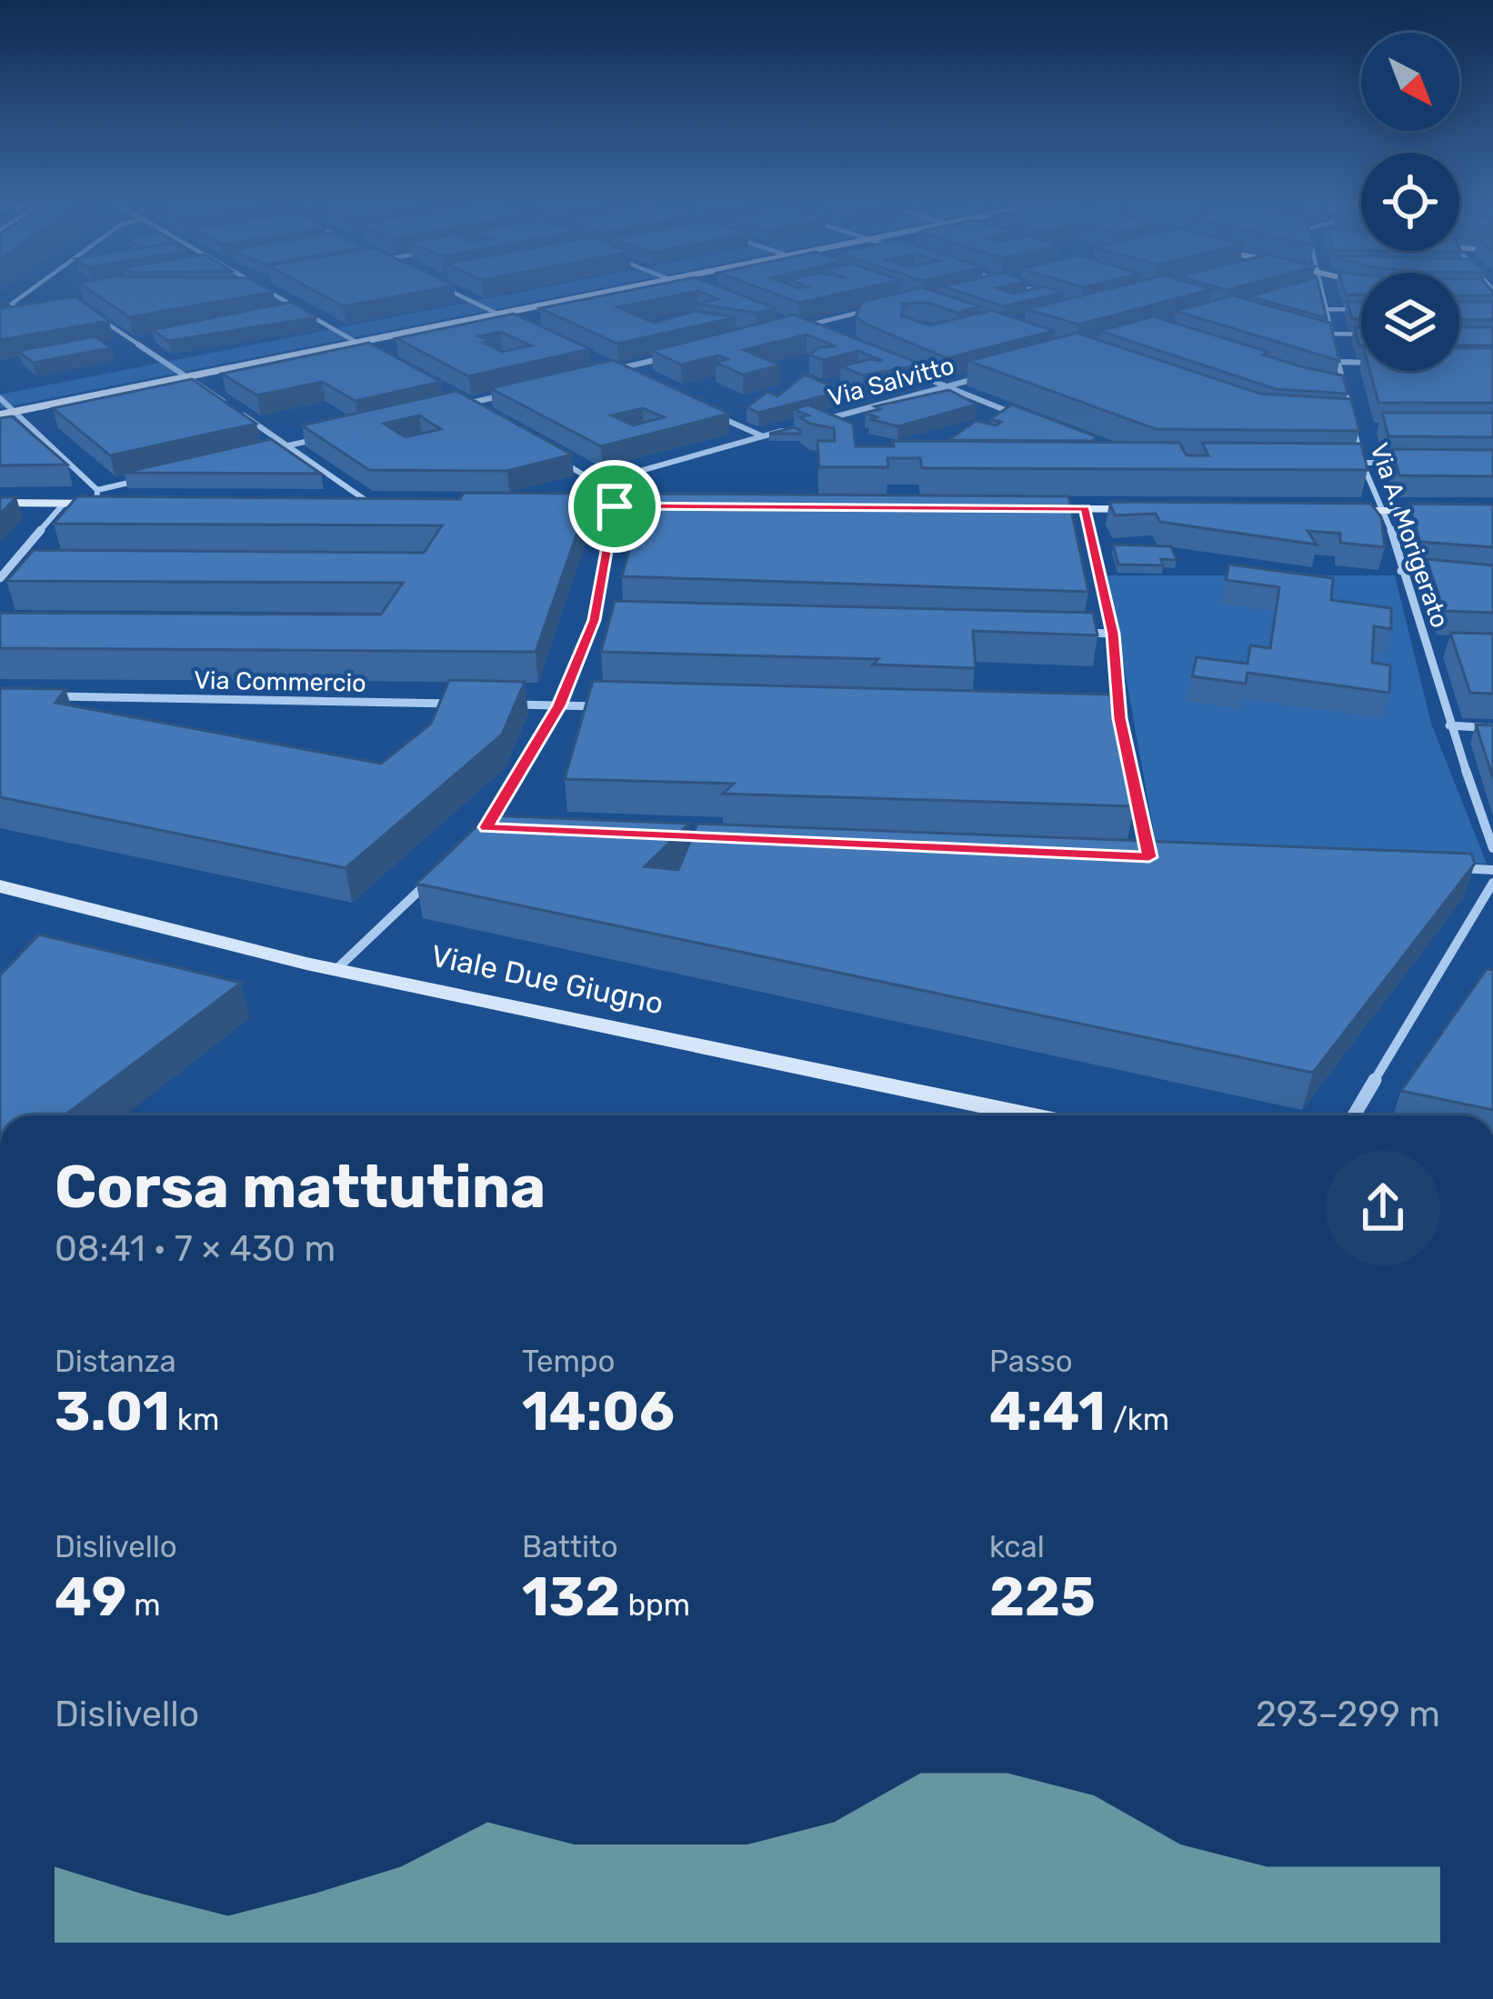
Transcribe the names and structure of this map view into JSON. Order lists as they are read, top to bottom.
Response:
{
  "streets": {
    "street": [
      "Via Salvitto",
      "Via A. Morigerato",
      "Via Commercio",
      "Viale Due Giugno"
    ]
  },
  "north": "bottom right",
  "page": {
    "heading": ["Corsa mattutina", "08:41 · 7 × 430 m"],
    "stats": [
      ["Distanza", "3.01 km"],
      ["Tempo", "14:06"],
      ["Passo", "4:41 /km"],
      ["Dislivello", "49 m"],
      ["Battito", "132 bpm"],
      ["kcal", "225"]
    ],
    "chart": ["Dislivello", "293–299 m"]
  }
}
